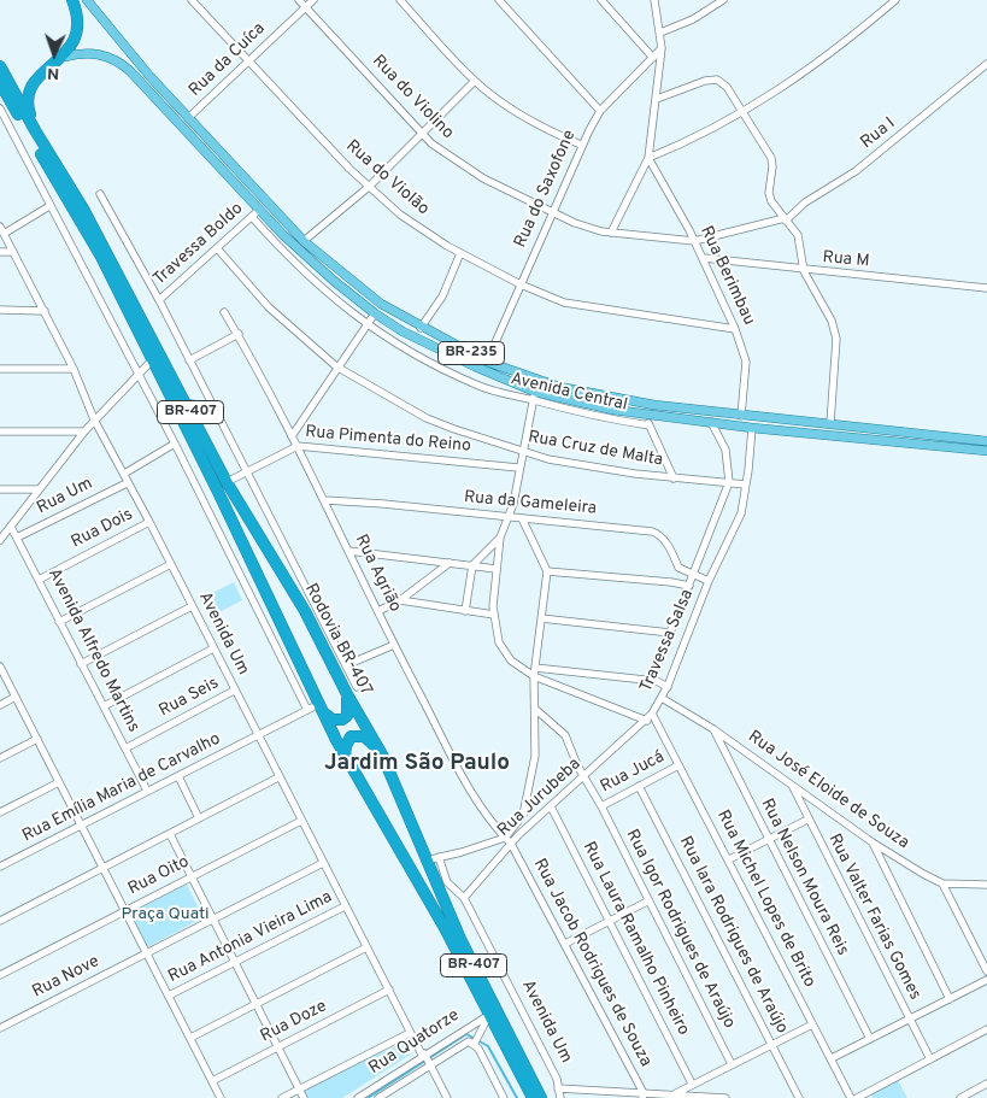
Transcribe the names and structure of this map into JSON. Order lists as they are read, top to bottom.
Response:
{
  "streets": {
    "highway": ["BR-407", "Rodovia BR-407"],
    "main road": ["BR-235"],
    "street": [
      "Rua da Cuíca",
      "Rua do Violino",
      "Rua I",
      "Rua do Violão",
      "Rua do Saxofone",
      "Travessa Boldo",
      "Rua M",
      "Rua Berimbau",
      "Avenida Central",
      "Rua Pimenta do Reino",
      "Rua Cruz de Malta",
      "Rua Um",
      "Rua da Gameleira",
      "Rua Dois",
      "Rua Agrião",
      "Avenida Um",
      "Travessa Salsa",
      "Avenida Alfredo Martins",
      "Rua Seis",
      "Rua Jucá",
      "Rua Emília Maria de Carvalho",
      "Rua José Eloide de Souza",
      "Rua Jurubeba",
      "Rua Oito",
      "Rua Nelson Moura Reis",
      "Rua Michel Lopes de Brito",
      "Rua Valter Farias Gomes",
      "Rua Igor Rodrigues de Araújo",
      "Rua Iara Rodrigues de Araújo",
      "Rua Antonia Vieira Lima",
      "Rua Laura Ramalho Pinheiro",
      "Rua Jacob Rodrigues de Souza",
      "Rua Nove",
      "Rua Doze",
      "Rua Quatorze"
    ]
  },
  "crossings": [
    ["Rua da Cuíca", "Rua do Violino"],
    ["Rua da Cuíca", "Rua do Violão"],
    ["Rua da Cuíca", "BR-235"],
    ["Rua do Violino", "Rua do Saxofone"],
    ["Rua do Violino", "Rua Berimbau"],
    ["Rua do Violão", "Rua do Saxofone"],
    ["Rua do Violão", "Rua Berimbau"],
    ["Rua do Saxofone", "BR-235"],
    ["Travessa Boldo", "BR-235"],
    ["Travessa Boldo", "Avenida Central"],
    ["Travessa Boldo", "Rua Cruz de Malta"],
    ["Rua M", "Rua Berimbau"],
    ["Rua Berimbau", "BR-235"],
    ["BR-235", "Avenida Central"],
    ["BR-407", "Rua Quatorze"],
    ["Rua Pimenta do Reino", "Rua Agrião"],
    ["Rua Pimenta do Reino", "Rodovia BR-407"],
    ["Rua Cruz de Malta", "Travessa Salsa"],
    ["Rua Um", "Avenida Um"],
    ["Rua Um", "Avenida Alfredo Martins"],
    ["Rua da Gameleira", "Rua Agrião"],
    ["Rua da Gameleira", "Travessa Salsa"],
    ["Rua Dois", "Avenida Um"],
    ["Rua Dois", "Avenida Alfredo Martins"],
    ["Rua Agrião", "Rua Jurubeba"],
    ["Rua Agrião", "Rua Jacob Rodrigues de Souza"],
    ["Avenida Um", "Rua Seis"],
    ["Avenida Um", "Rua Emília Maria de Carvalho"],
    ["Avenida Um", "Rua Jurubeba"],
    ["Avenida Um", "Rua Oito"],
    ["Avenida Um", "Rua Antonia Vieira Lima"],
    ["Avenida Um", "Rua Nove"],
    ["Avenida Um", "Rua Doze"],
    ["Avenida Um", "Rua Quatorze"],
    ["Travessa Salsa", "Rua José Eloide de Souza"],
    ["Travessa Salsa", "Rua Jurubeba"],
    ["Travessa Salsa", "Rua Michel Lopes de Brito"],
    ["Avenida Alfredo Martins", "Rua Seis"],
    ["Avenida Alfredo Martins", "Rua Emília Maria de Carvalho"],
    ["Rua Jucá", "Rua Michel Lopes de Brito"],
    ["Rua Jucá", "Rua Igor Rodrigues de Araújo"],
    ["Rua Jucá", "Rua Iara Rodrigues de Araújo"],
    ["Rua José Eloide de Souza", "Rua Nelson Moura Reis"],
    ["Rua José Eloide de Souza", "Rua Valter Farias Gomes"],
    ["Rua Jurubeba", "Rua Michel Lopes de Brito"],
    ["Rua Jurubeba", "Rua Igor Rodrigues de Araújo"],
    ["Rua Jurubeba", "Rua Laura Ramalho Pinheiro"],
    ["Rua Jurubeba", "Rua Jacob Rodrigues de Souza"]
  ],
  "districts": ["Jardim São Paulo"],
  "parks": ["Praça Quati"],
  "north": "bottom"
}
